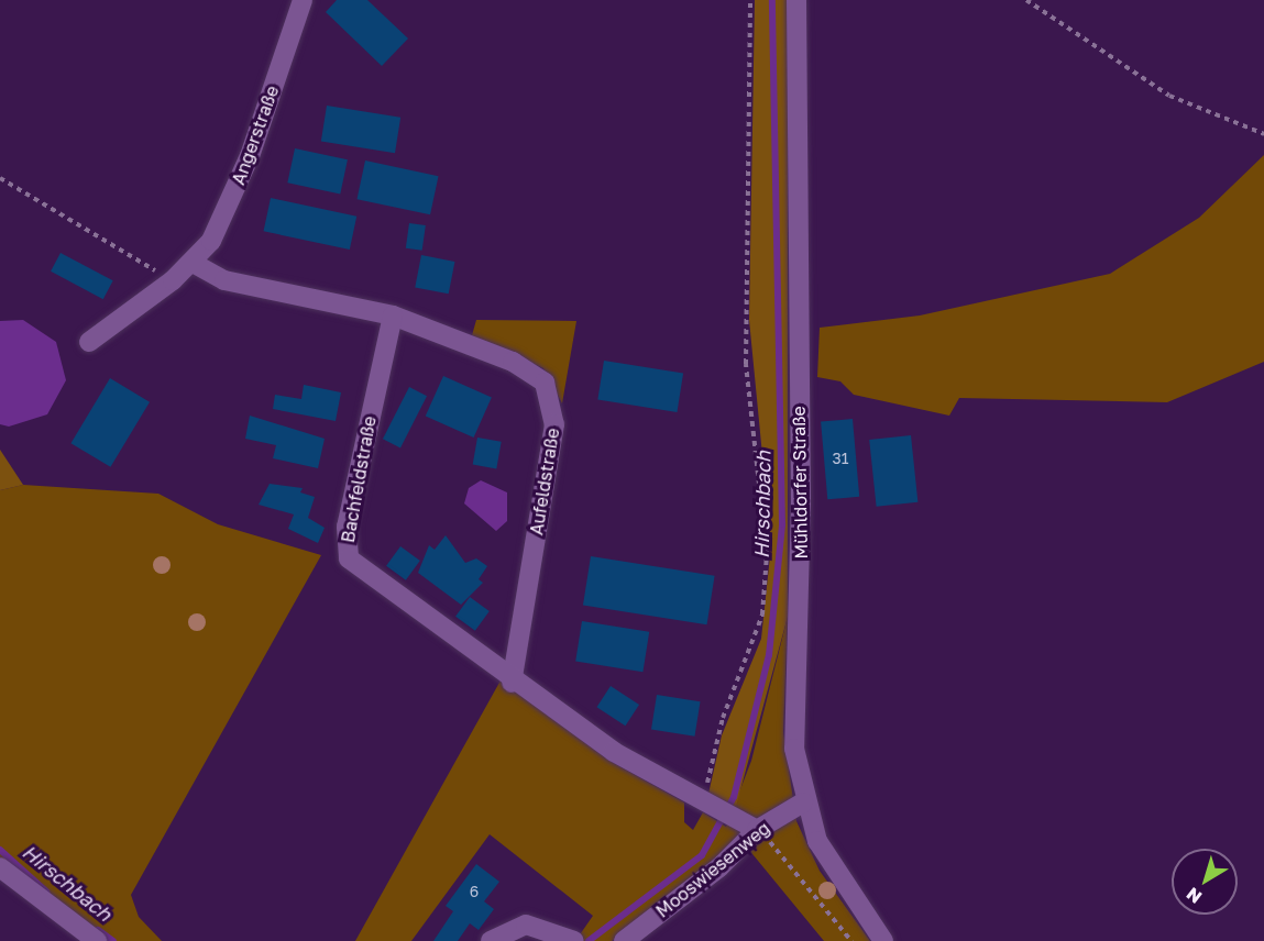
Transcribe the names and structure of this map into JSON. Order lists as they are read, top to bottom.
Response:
{
  "streets": {
    "street": [
      "Angerstraße",
      "Bachfeldstraße",
      "Aufeldstraße",
      "Mühldorfer Straße",
      "Mooswiesenweg"
    ]
  },
  "crossings": [
    ["Angerstraße", "Aufeldstraße"],
    ["Bachfeldstraße", "Aufeldstraße"],
    ["Mühldorfer Straße", "Mooswiesenweg"]
  ],
  "water": ["Hirschbach"],
  "house_numbers": ["31", "6"],
  "north": "bottom left"
}
